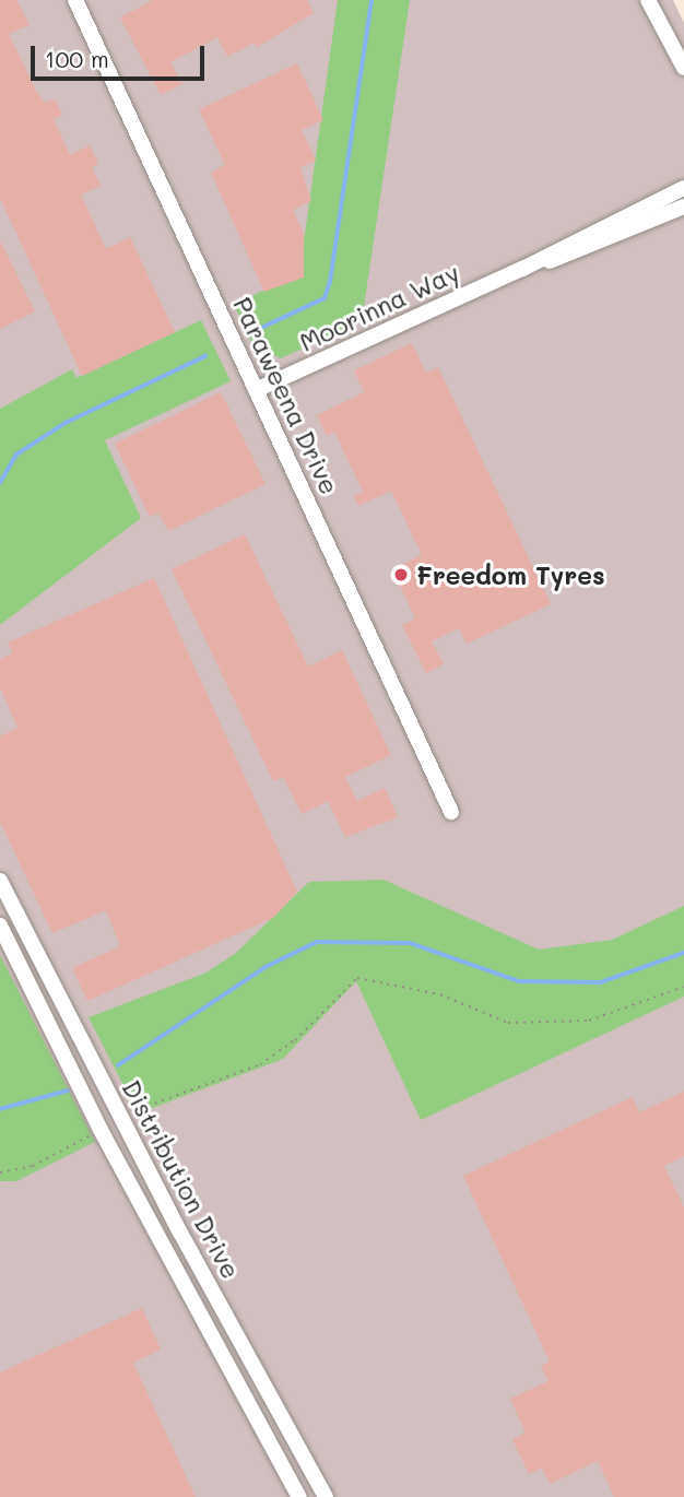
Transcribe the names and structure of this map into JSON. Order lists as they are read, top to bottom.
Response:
{
  "streets": {
    "street": ["Moorinna Way", "Paraweena Drive", "Distribution Drive"]
  },
  "crossings": [
    ["Moorinna Way", "Paraweena Drive"]
  ],
  "places": ["Freedom Tyres"],
  "scale_bar": "100 m"
}
